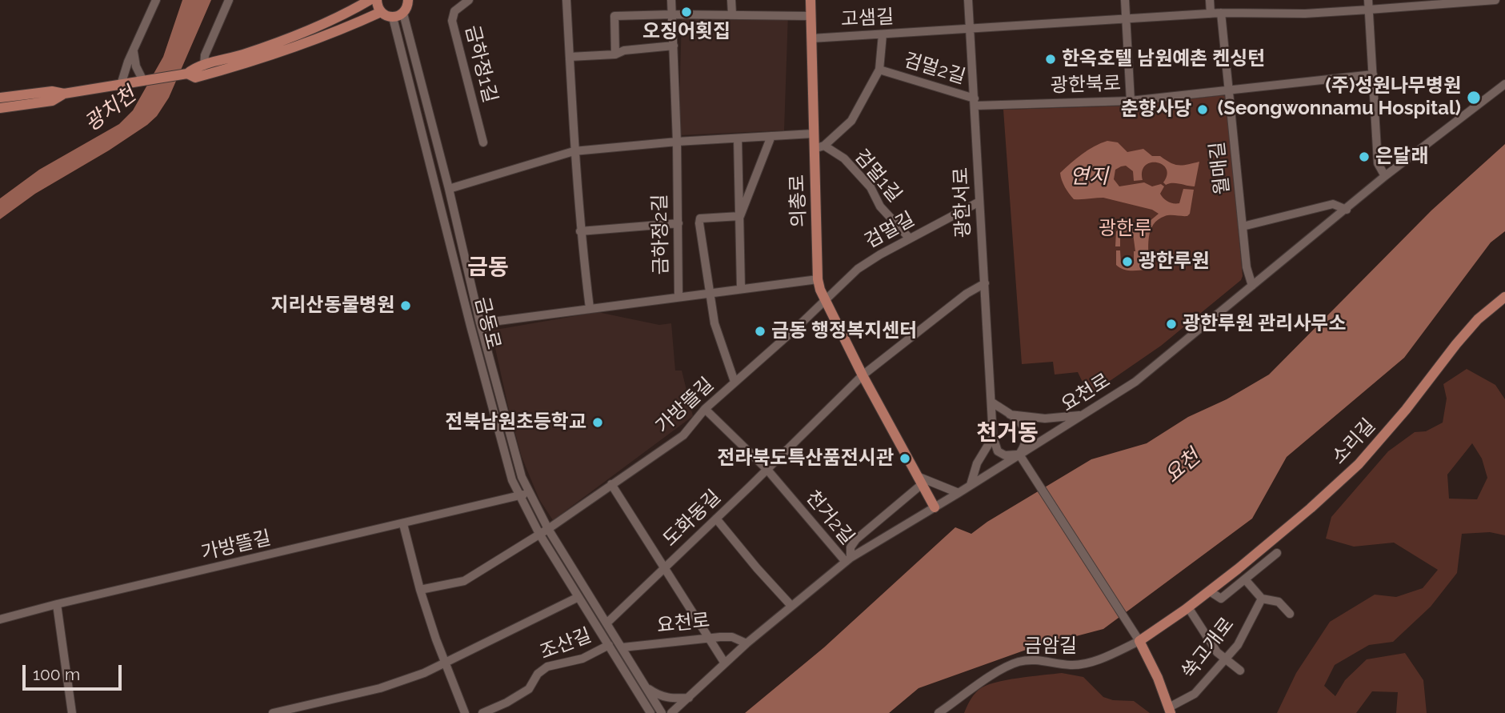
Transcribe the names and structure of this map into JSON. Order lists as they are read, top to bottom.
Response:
{
  "streets": {
    "main road": ["의총로", "소리길", "쑥고개로"],
    "street": [
      "고샘길",
      "금하정1길",
      "검멀2길",
      "광한북로",
      "월매길",
      "검멀1길",
      "광한서로",
      "검멀길",
      "금하정2길",
      "금동로",
      "요천로",
      "가방뜰길",
      "천거2길",
      "도화동길",
      "조산길",
      "금암길"
    ]
  },
  "crossings": [
    ["고샘길", "광한북로"],
    ["고샘길", "월매길"],
    ["고샘길", "의총로"],
    ["고샘길", "광한서로"],
    ["검멀2길", "광한북로"],
    ["검멀2길", "검멀1길"],
    ["검멀2길", "광한서로"],
    ["광한북로", "광한서로"],
    ["월매길", "요천로"],
    ["검멀1길", "의총로"],
    ["검멀1길", "검멀길"],
    ["의총로", "검멀길"],
    ["의총로", "금하정2길"],
    ["의총로", "요천로"],
    ["의총로", "가방뜰길"],
    ["의총로", "도화동길"],
    ["광한서로", "검멀길"],
    ["검멀길", "가방뜰길"],
    ["금하정2길", "가방뜰길"],
    ["금동로", "요천로"],
    ["금동로", "가방뜰길"],
    ["금동로", "도화동길"],
    ["금동로", "조산길"],
    ["요천로", "천거2길"],
    ["요천로", "도화동길"],
    ["요천로", "쑥고개로"],
    ["가방뜰길", "도화동길"],
    ["소리길", "금암길"],
    ["소리길", "쑥고개로"],
    ["천거2길", "도화동길"],
    ["금암길", "쑥고개로"]
  ],
  "districts": ["금동", "천거동"],
  "water": ["광치천", "연지", "요천"],
  "parks": ["광한루"],
  "places": [
    "오징어횟집",
    "한옥호텔 남원예촌 켄싱턴",
    "(주)성원나무병원 (Seongwonnamu Hospital)",
    "춘향사당",
    "은달래",
    "광한루원",
    "지리산동물병원",
    "광한루원 관리사무소",
    "금동 행정복지센터",
    "전북남원초등학교",
    "전라북도특산품전시관"
  ],
  "scale_bar": "100 m"
}
